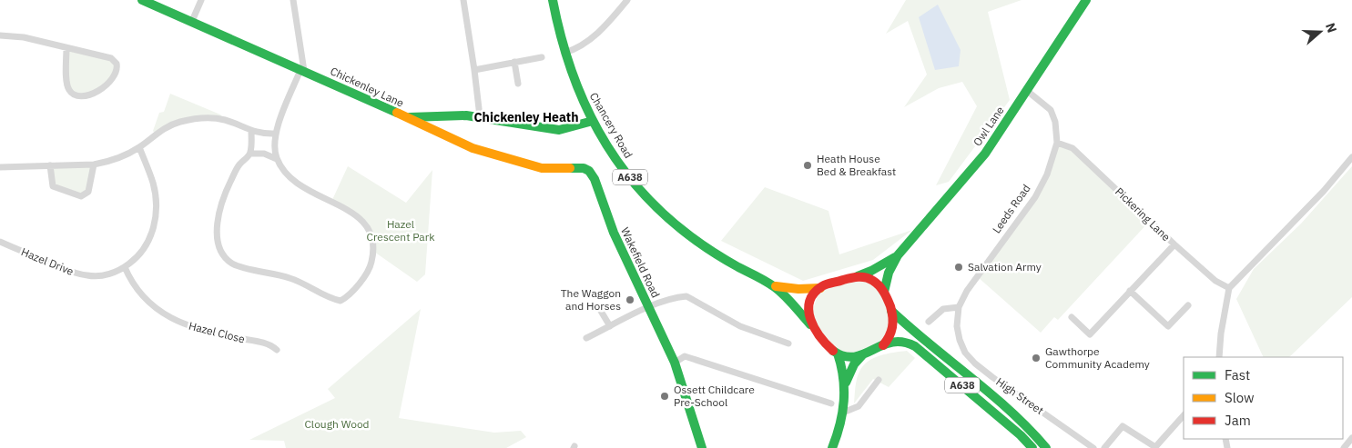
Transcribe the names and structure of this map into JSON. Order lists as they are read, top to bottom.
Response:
{
  "streets": {
    "main road": [
      "Chickenley Lane",
      "Chancery Road",
      "Owl Lane",
      "A638",
      "Wakefield Road"
    ],
    "street": [
      "Leeds Road",
      "Pickering Lane",
      "Hazel Drive",
      "Hazel Close",
      "High Street"
    ]
  },
  "crossings": [
    ["Chickenley Lane", "Wakefield Road"],
    ["Chancery Road", "Owl Lane"],
    ["Chancery Road", "A638"],
    ["Owl Lane", "A638"],
    ["Owl Lane", "Leeds Road"],
    ["Leeds Road", "Pickering Lane"],
    ["Leeds Road", "High Street"],
    ["Hazel Drive", "Hazel Close"]
  ],
  "districts": ["Chickenley Heath"],
  "parks": ["Hazel Crescent Park", "Clough Wood"],
  "places": [
    "Heath House Bed & Breakfast",
    "Salvation Army",
    "The Waggon and Horses",
    "Gawthorpe Community Academy",
    "Ossett Childcare Pre-School"
  ],
  "legend": ["Fast", "Slow", "Jam"],
  "north": "right"
}
